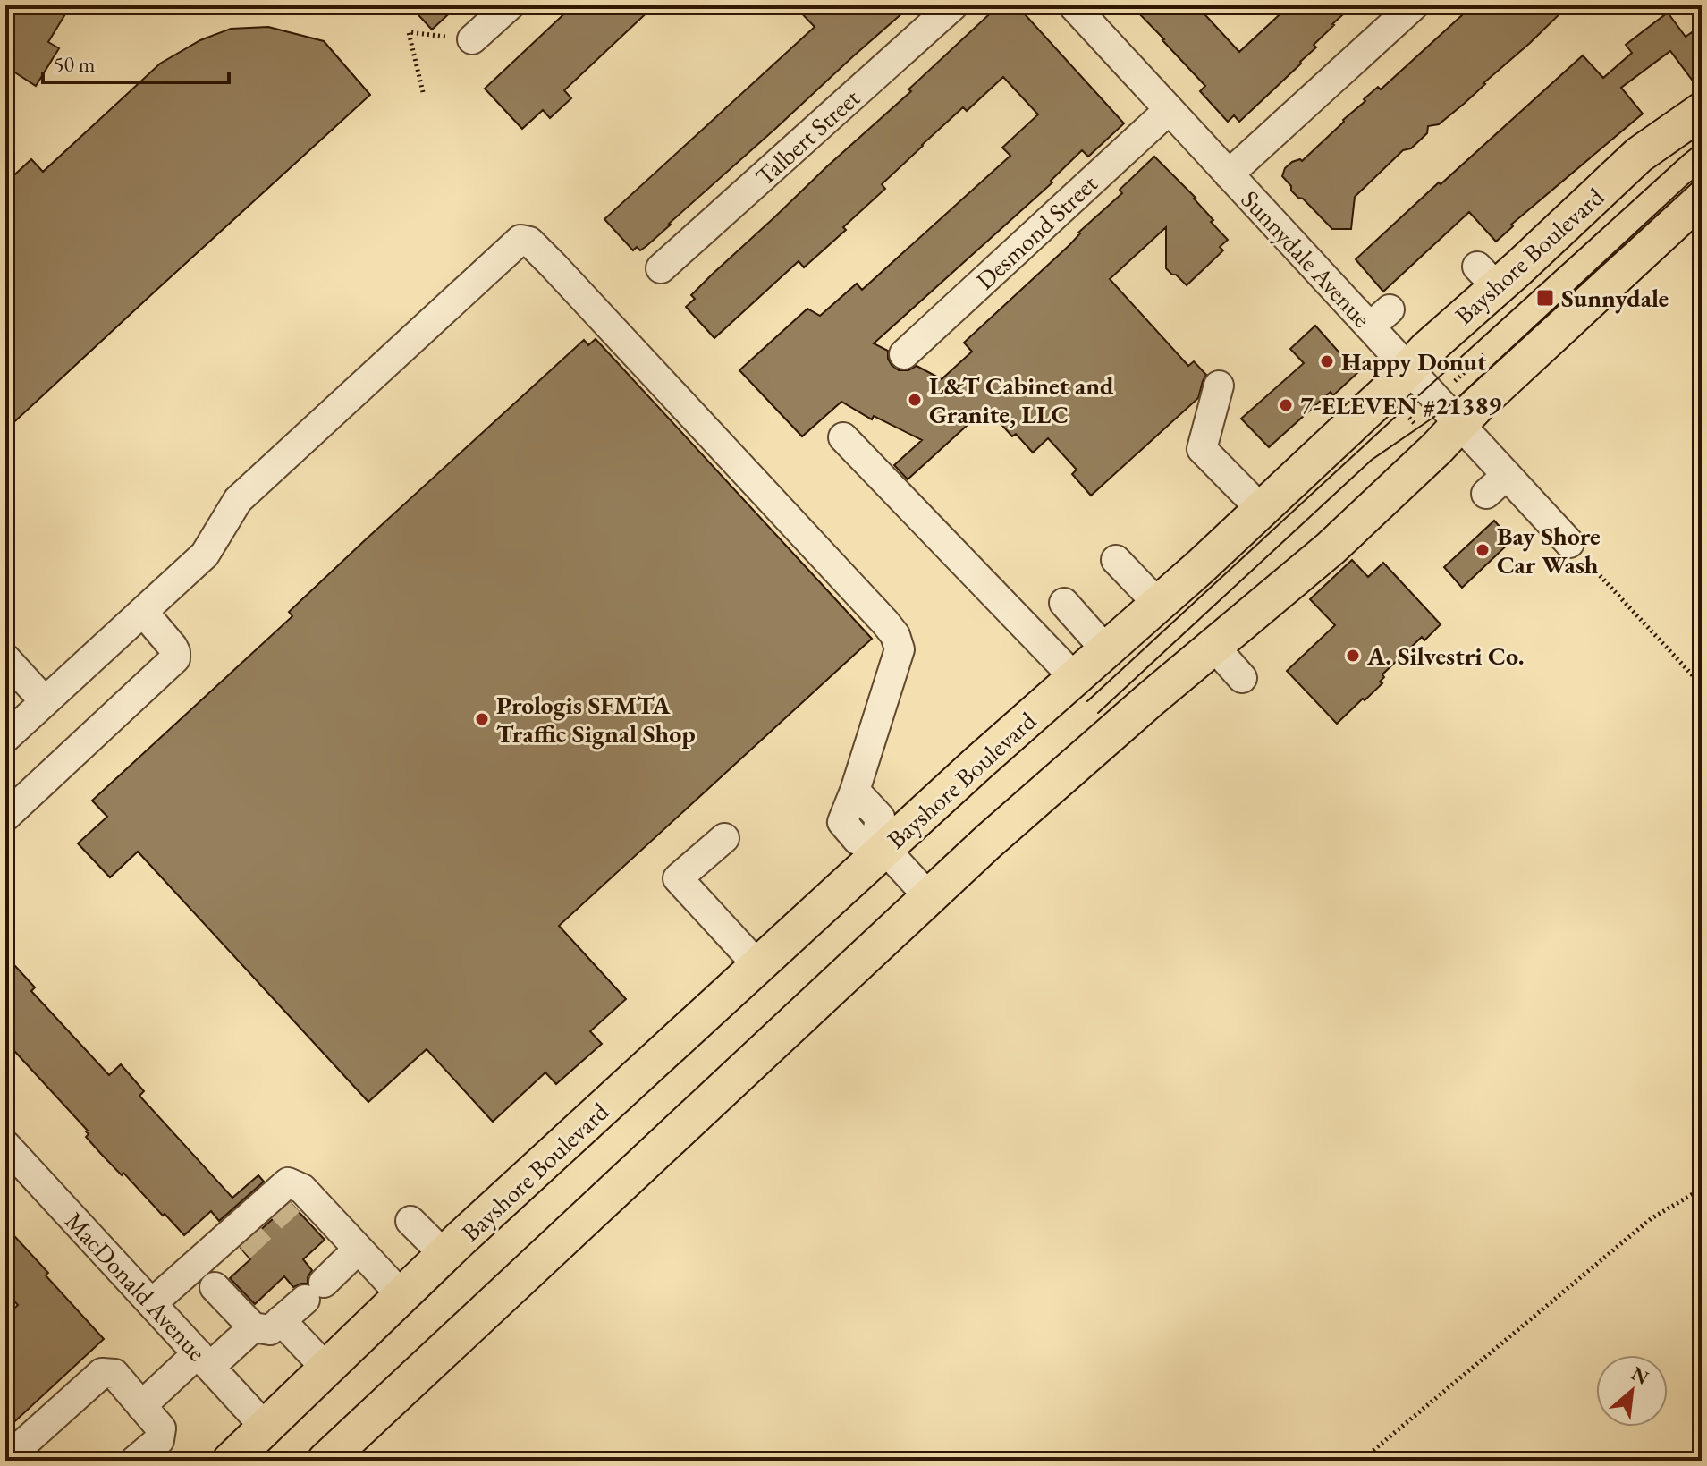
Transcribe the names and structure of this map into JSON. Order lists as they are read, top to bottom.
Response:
{
  "streets": {
    "main road": ["Bayshore Boulevard"],
    "street": [
      "Talbert Street",
      "Desmond Street",
      "Sunnydale Avenue",
      "MacDonald Avenue"
    ]
  },
  "crossings": [
    ["Desmond Street", "Sunnydale Avenue"],
    ["Bayshore Boulevard", "Sunnydale Avenue"],
    ["Bayshore Boulevard", "MacDonald Avenue"]
  ],
  "places": {
    "transit": ["Sunnydale"],
    "other": [
      "Happy Donut",
      "L&T Cabinet and Granite, LLC",
      "7-ELEVEN #21389",
      "Bay Shore Car Wash",
      "A. Silvestri Co.",
      "Prologis SFMTA Traffic Signal Shop"
    ]
  },
  "scale_bar": "50 m",
  "north": "top right"
}
